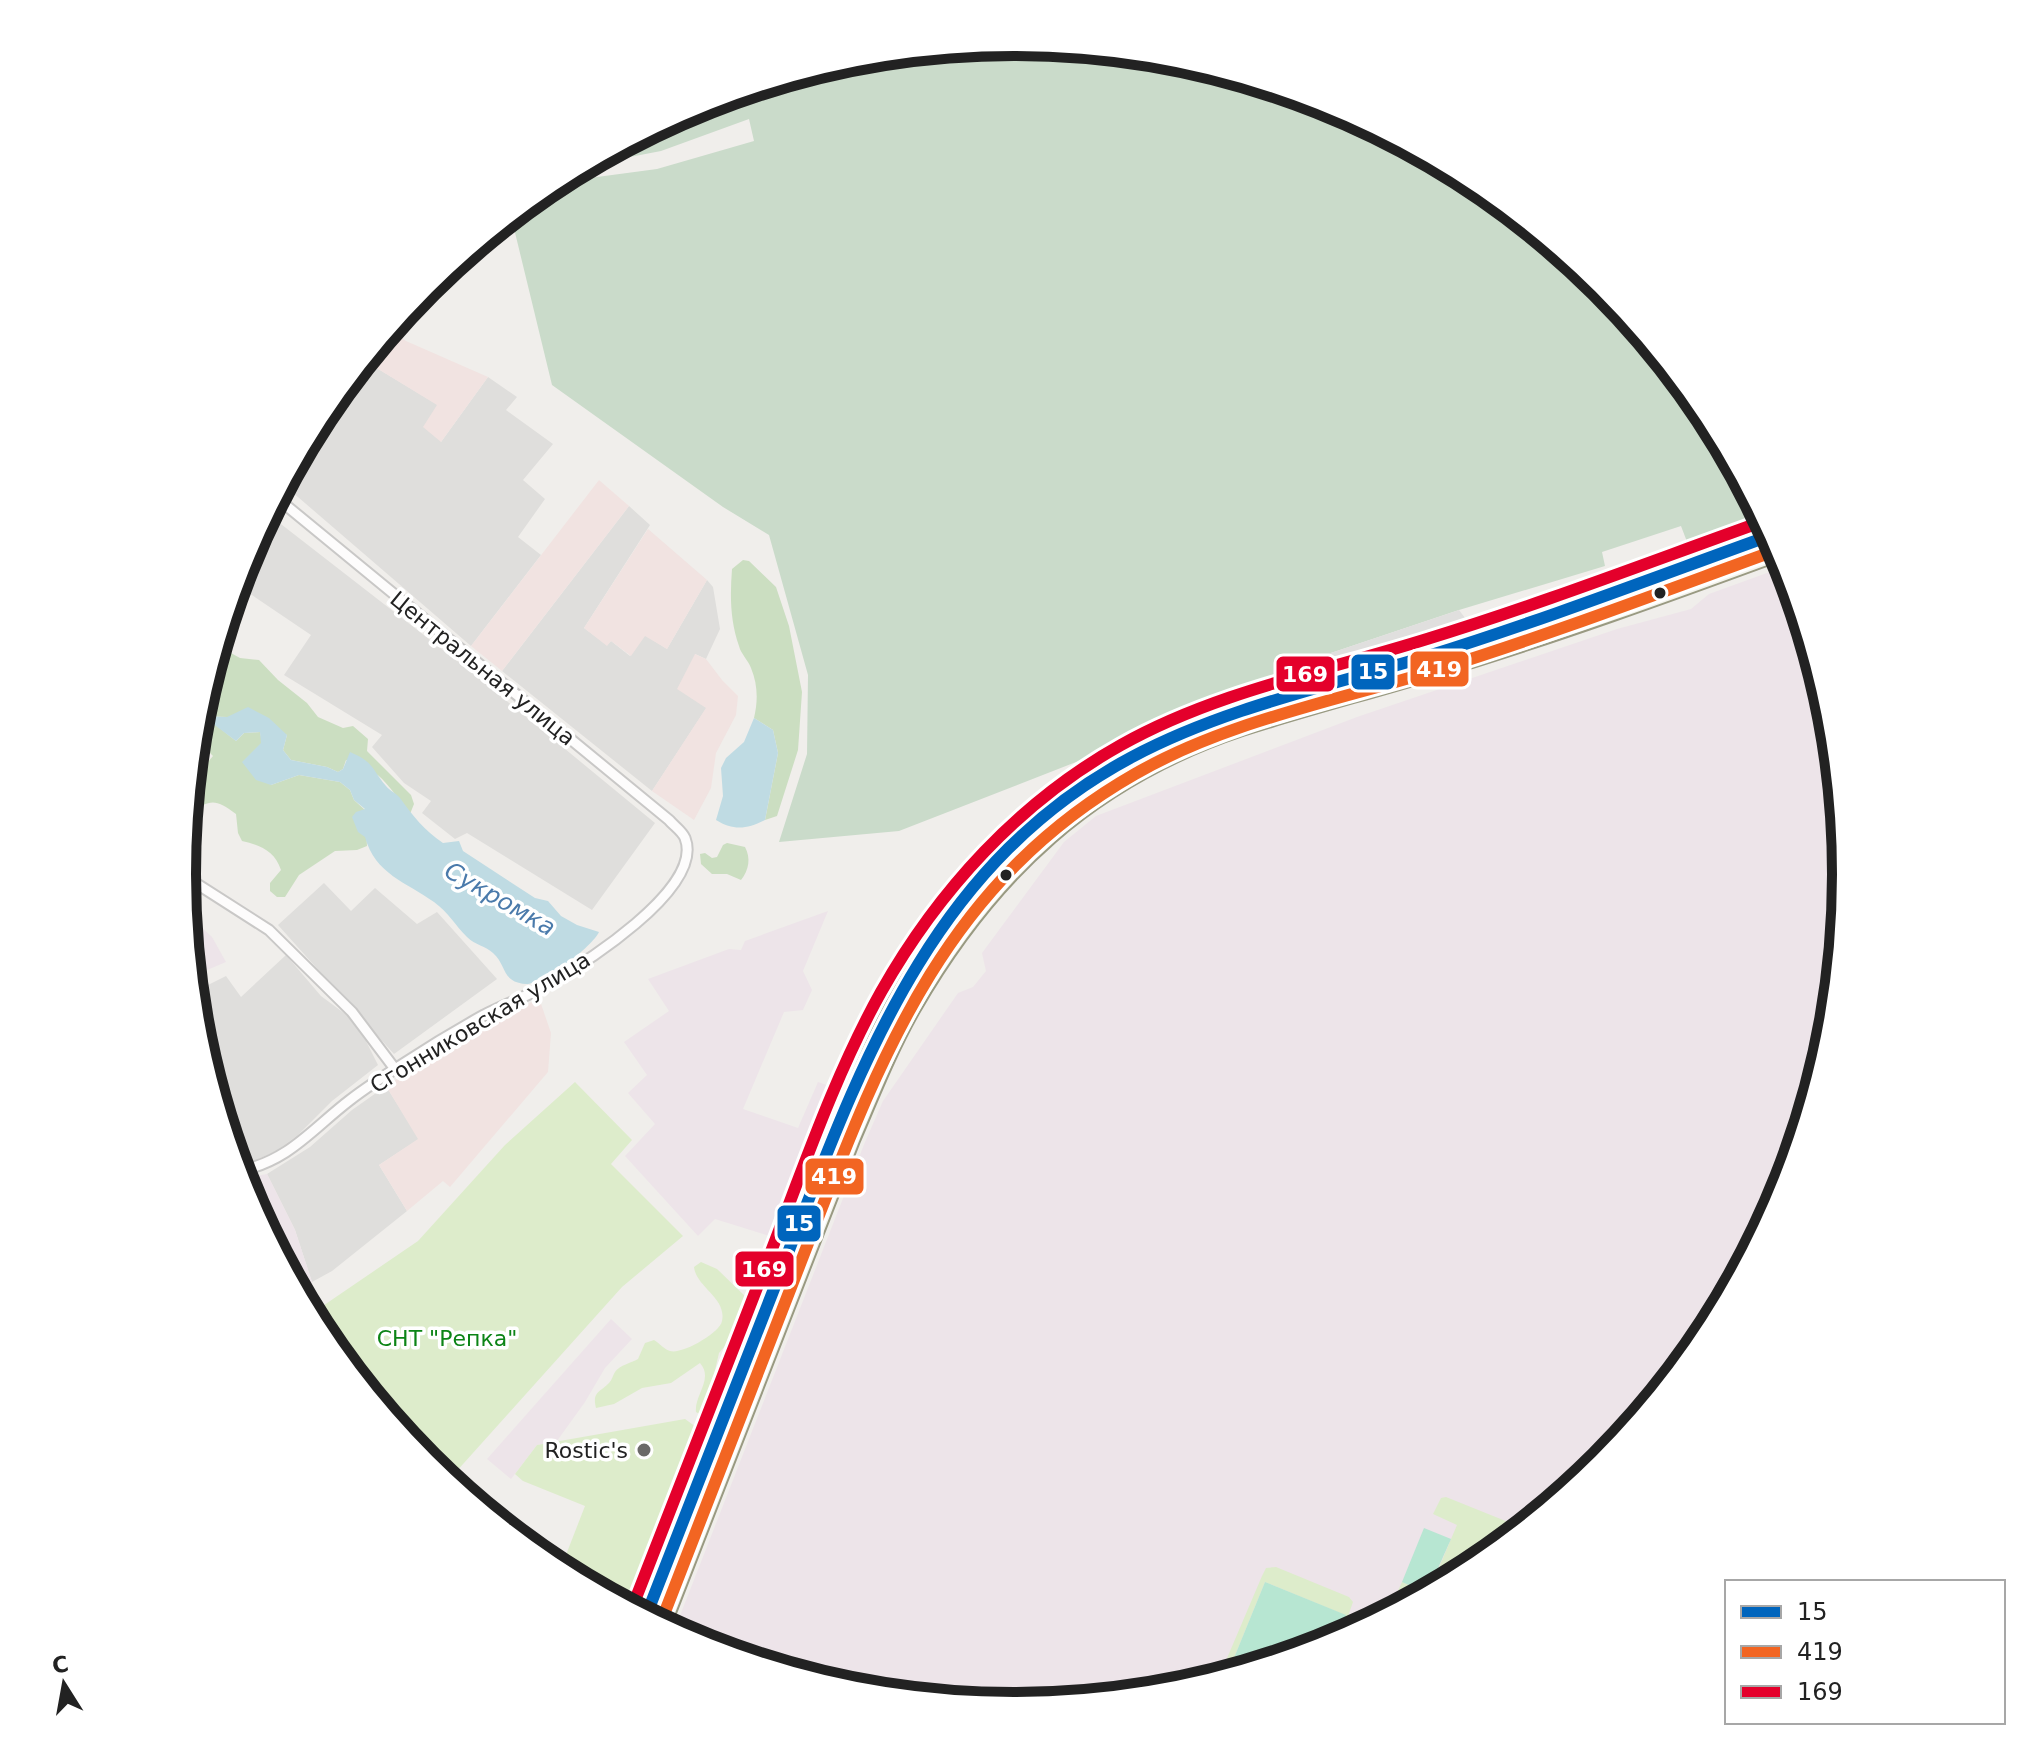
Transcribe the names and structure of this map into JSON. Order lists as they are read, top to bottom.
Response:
{
  "streets": {
    "street": ["Центральная улица", "Сгонниковская улица"]
  },
  "crossings": [
    ["Центральная улица", "Сгонниковская улица"]
  ],
  "water": ["Сукромка"],
  "parks": ["СНТ \"Репка\""],
  "places": ["Rostic's"],
  "lines": ["transit line 169", "transit line 15", "transit line 419"],
  "legend": ["15", "419", "169"],
  "north": "top"
}
